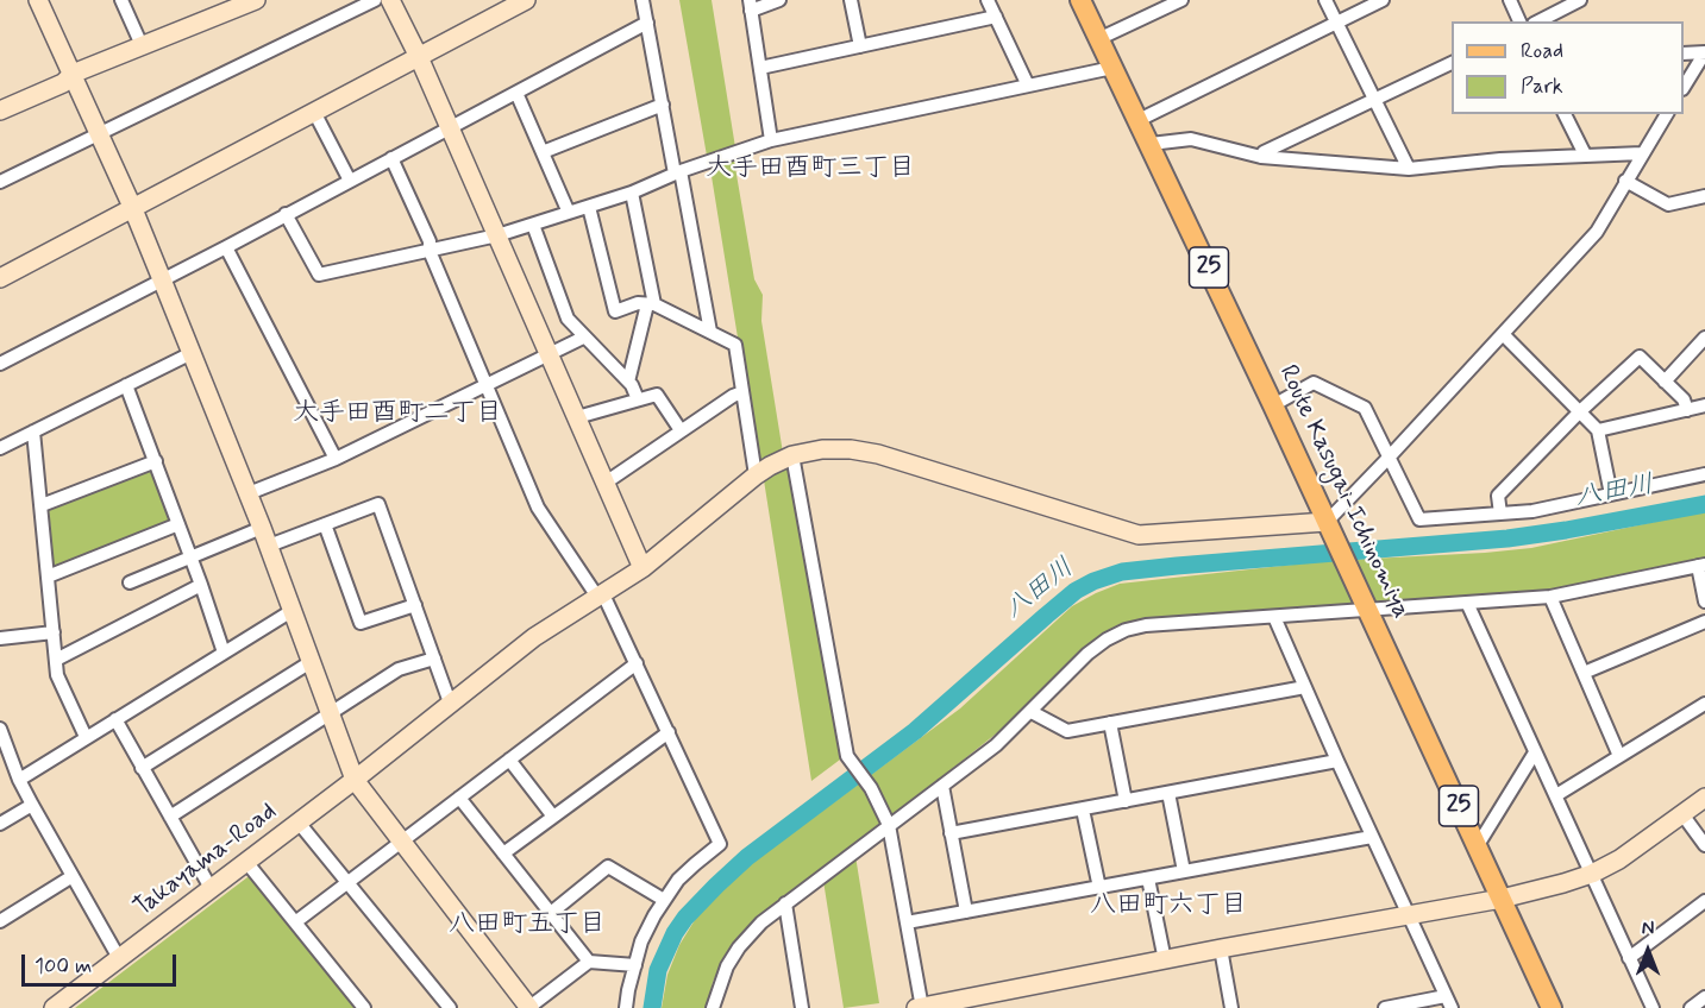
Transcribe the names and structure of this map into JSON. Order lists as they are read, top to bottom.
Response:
{
  "streets": {
    "main road": ["25", "Route Kasugai-Ichinomiya"],
    "street": ["Takayama-Road"]
  },
  "crossings": [
    ["Route Kasugai-Ichinomiya", "Takayama-Road"]
  ],
  "districts": [
    "大手田酉町三丁目",
    "大手田酉町二丁目",
    "八田町六丁目",
    "八田町五丁目"
  ],
  "water": ["八田川"],
  "legend": ["Road", "Park"],
  "scale_bar": "100 m",
  "north": "top"
}
